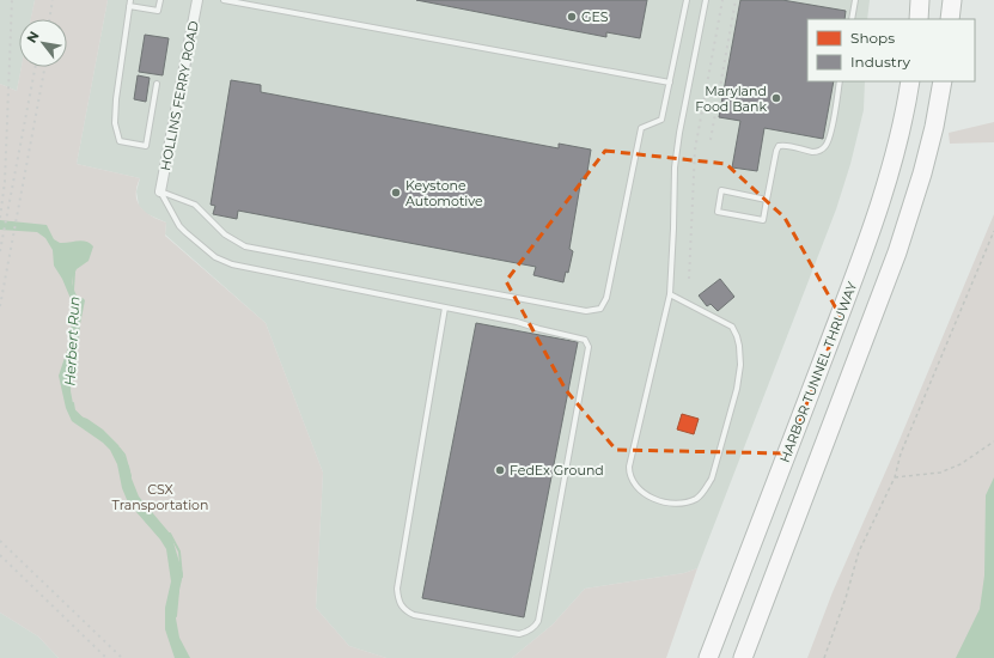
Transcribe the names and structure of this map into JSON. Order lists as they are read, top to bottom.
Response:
{
  "streets": {
    "highway": ["HARBOR TUNNEL THRUWAY"],
    "street": ["HOLLINS FERRY ROAD"]
  },
  "water": ["Herbert Run"],
  "parks": ["CSX Transportation"],
  "places": [
    "GES",
    "Maryland Food Bank",
    "Keystone Automotive",
    "FedEx Ground"
  ],
  "legend": ["Shops", "Industry"],
  "north": "top left"
}
